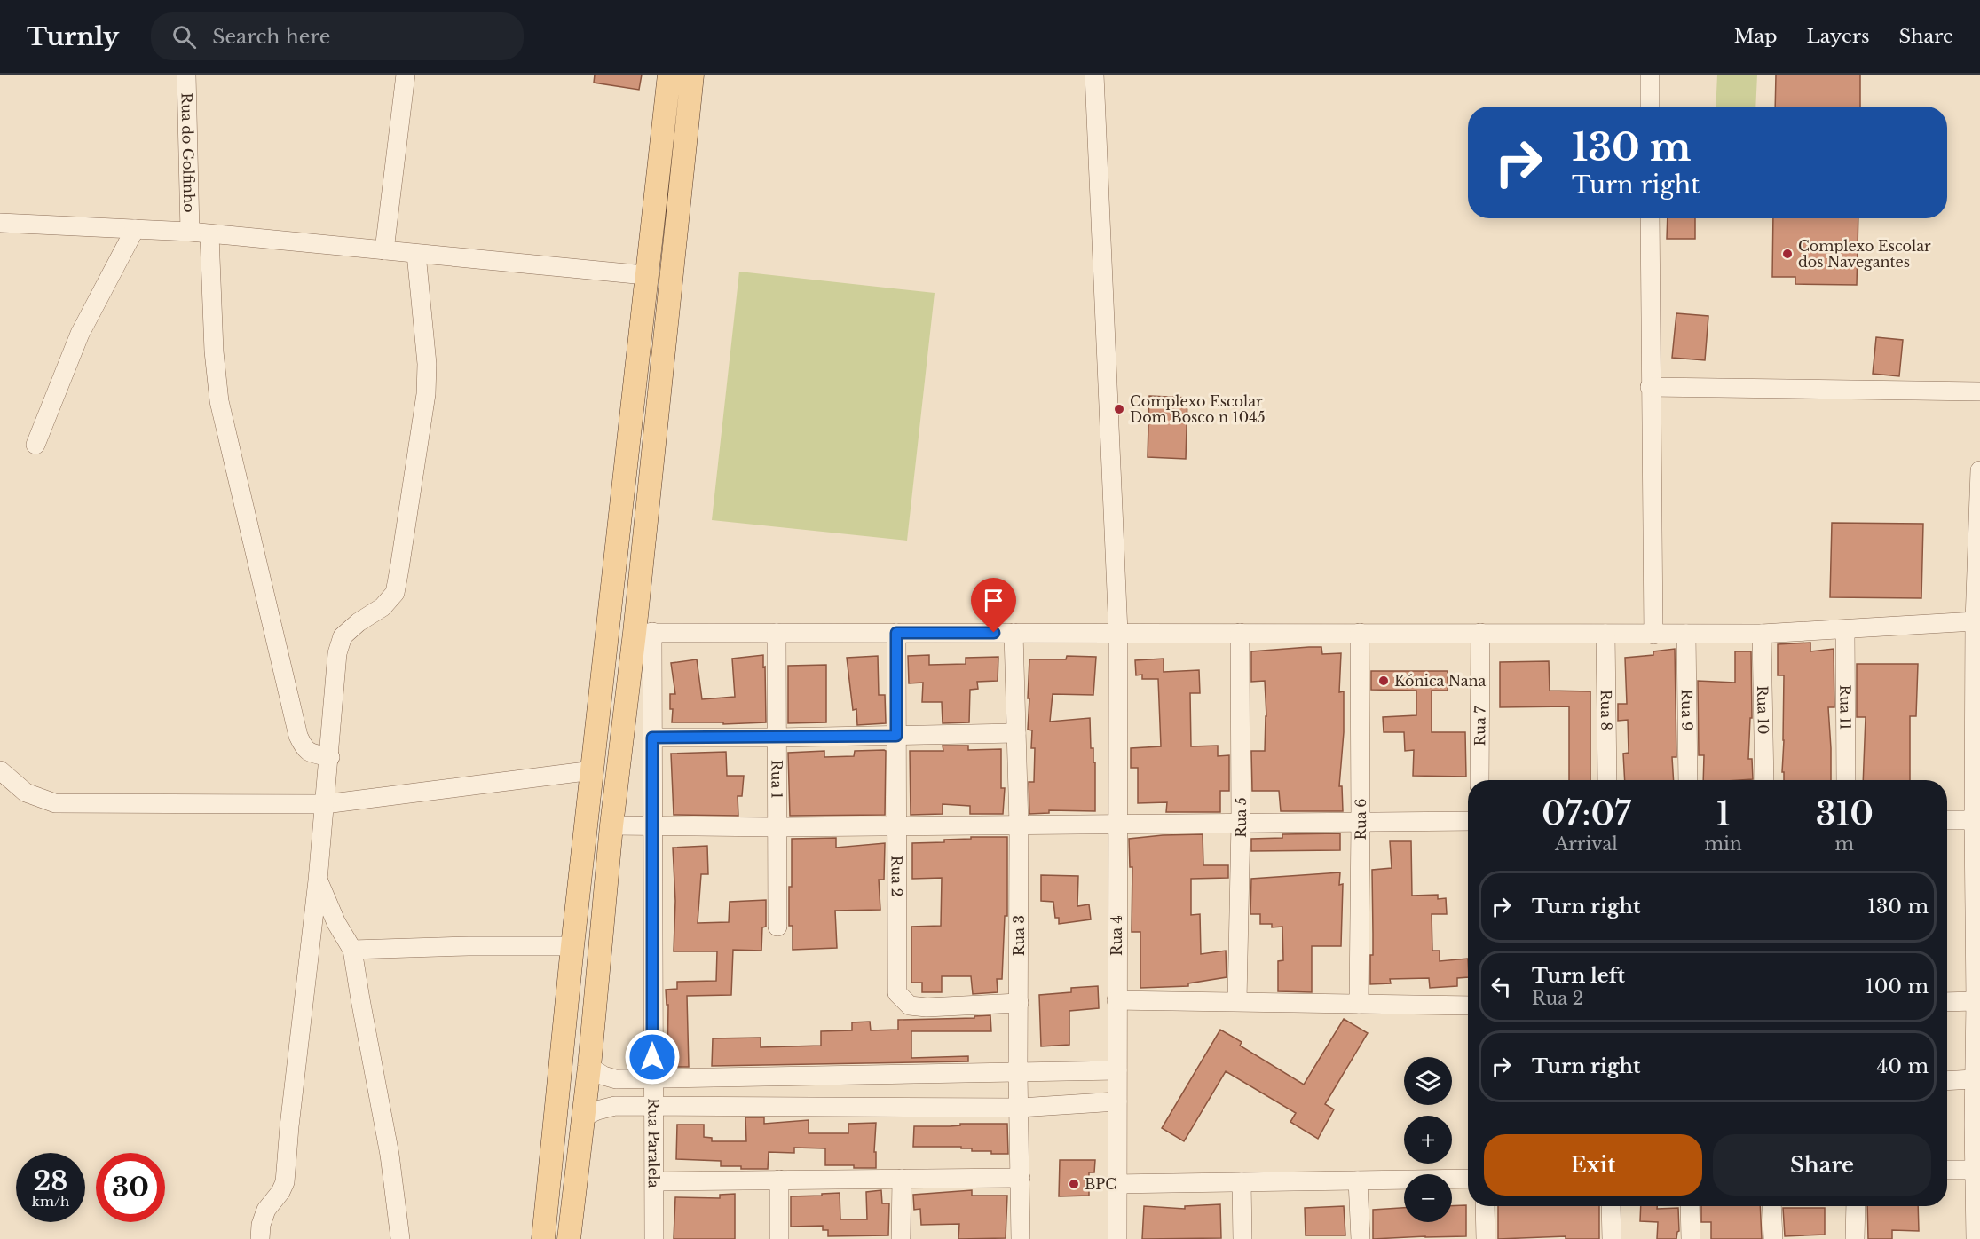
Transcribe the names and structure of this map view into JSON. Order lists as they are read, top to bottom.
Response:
{
  "streets": {
    "street": [
      "Rua do Golfinho",
      "Rua 11",
      "Rua 8",
      "Rua 9",
      "Rua 10",
      "Rua 7",
      "Rua 1",
      "Rua 5",
      "Rua 6",
      "Rua 2",
      "Rua 3",
      "Rua 4",
      "Rua Paralela"
    ]
  },
  "crossings": [
    ["Rua 2", "Rua 3"]
  ],
  "places": [
    "Complexo Escolar dos Navegantes",
    "Complexo Escolar Dom Bosco n 1045",
    "Kónica Nana",
    "BPC"
  ],
  "page": {
    "header": "Turnly",
    "search": "Search here",
    "nav": ["Map", "Layers", "Share"],
    "turn": ["130 m", "Turn right"],
    "eta": [
      "07:07",
      "Arrival",
      "1",
      "min",
      "310",
      "m"
    ],
    "list": [
      {
        "name": "Turn right",
        "value": "130 m"
      },
      {
        "name": "Turn left",
        "note": "Rua 2",
        "value": "100 m"
      },
      {
        "name": "Turn right",
        "value": "40 m"
      }
    ],
    "map_buttons": ["+", "−"],
    "buttons": ["Exit", "Share"],
    "speed": "28 km/h",
    "limit": "30"
  }
}
